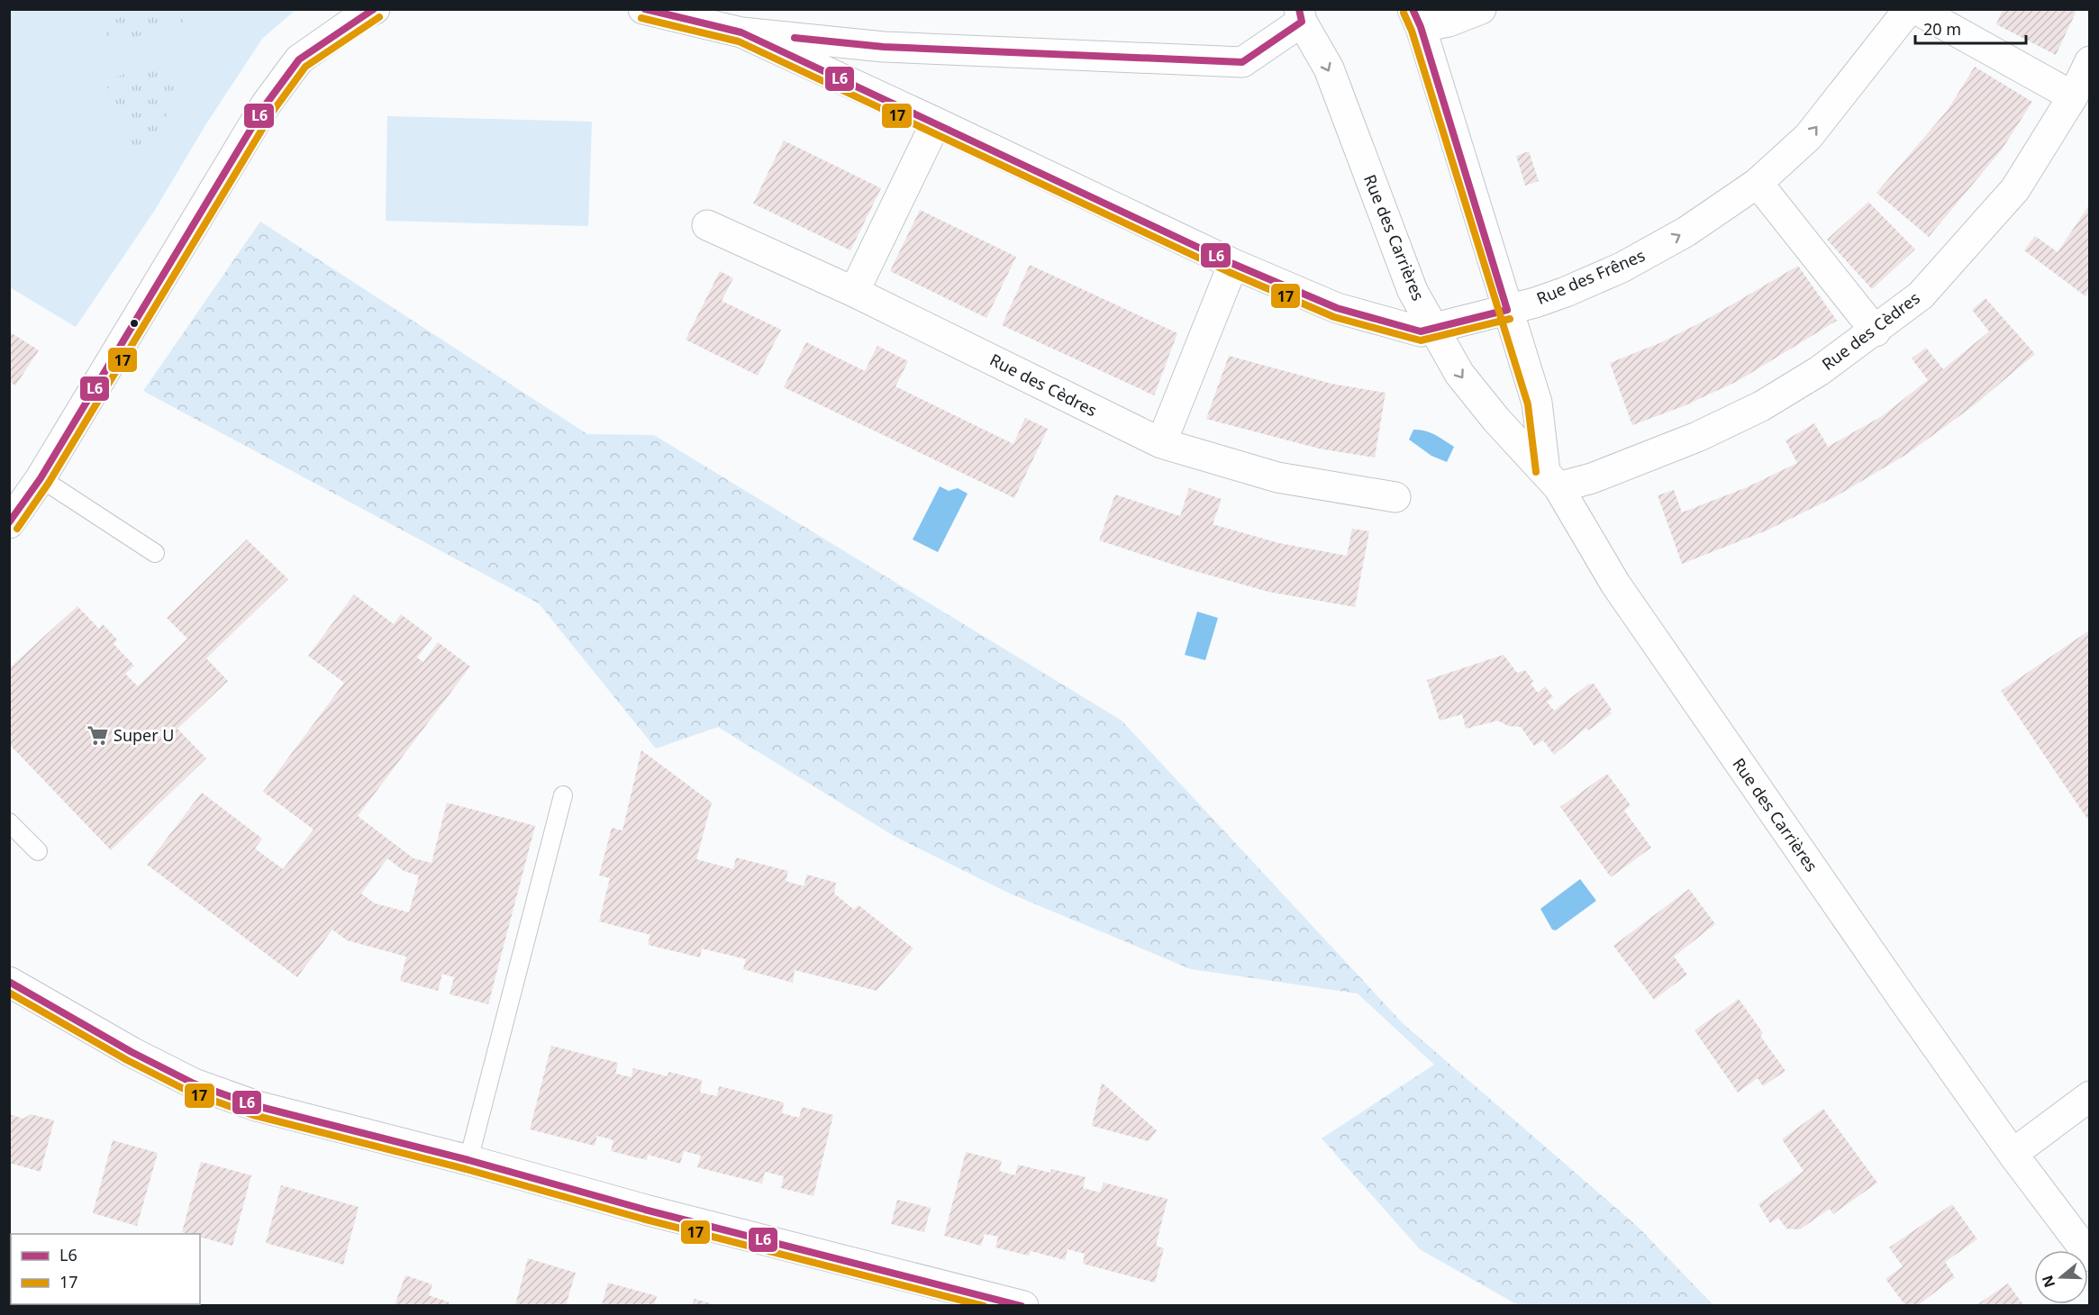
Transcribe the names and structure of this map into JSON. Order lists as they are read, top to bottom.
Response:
{
  "streets": {
    "street": ["Rue des Carrières", "Rue des Frênes", "Rue des Cèdres"]
  },
  "crossings": [
    ["Rue des Carrières", "Rue des Frênes"],
    ["Rue des Carrières", "Rue des Cèdres"]
  ],
  "places": {
    "supermarket": ["Super U"]
  },
  "lines": ["transit line L6", "transit line 17"],
  "legend": ["L6", "17"],
  "scale_bar": "20 m",
  "north": "left"
}
